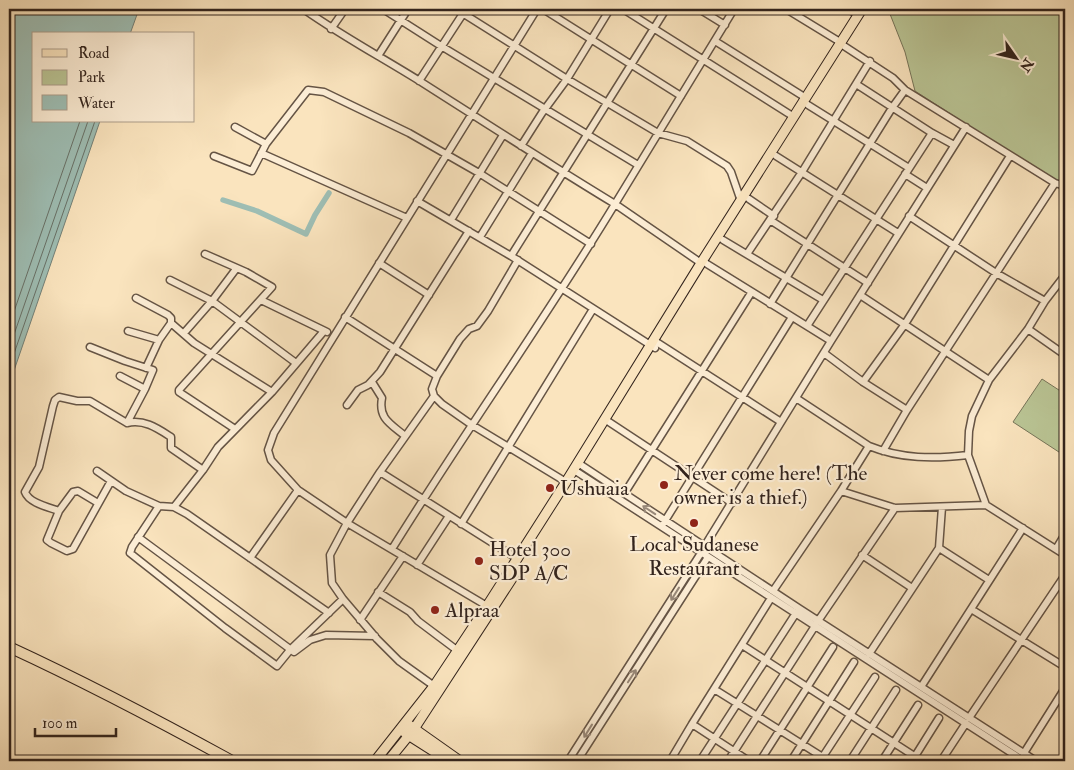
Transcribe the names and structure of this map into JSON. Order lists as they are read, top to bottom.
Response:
{
  "places": [
    "Never come here! (The owner is a thief.)",
    "Ushuaia",
    "Local Sudanese Restaurant",
    "Hotel 300 SDP A/C",
    "Alpraa"
  ],
  "legend": ["Road", "Park", "Water"],
  "scale_bar": "100 m",
  "north": "bottom right"
}
